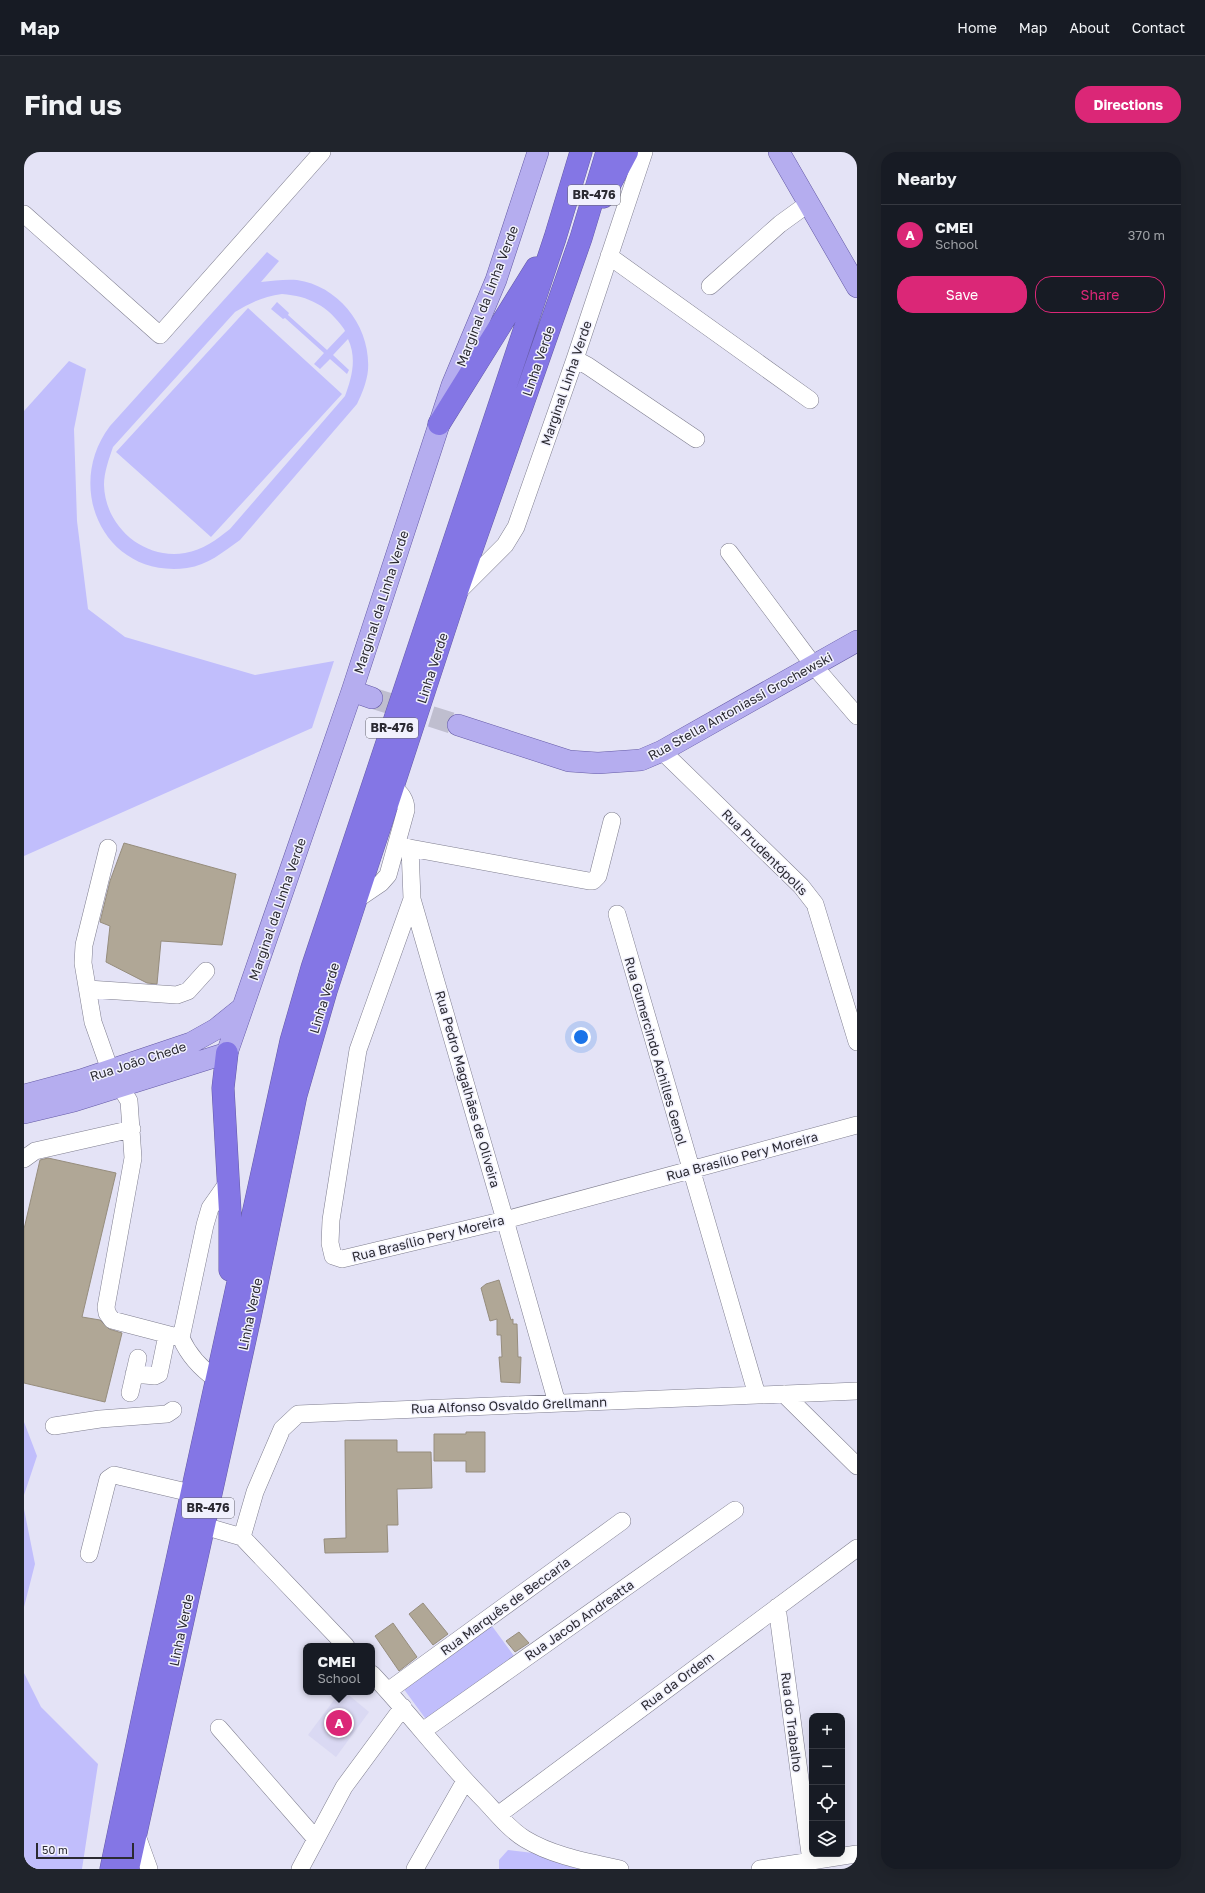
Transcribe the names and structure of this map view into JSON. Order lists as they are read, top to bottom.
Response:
{
  "streets": {
    "highway": ["BR-476", "Linha Verde"],
    "main road": ["Marginal da Linha Verde", "Rua Stella Antoniassi Grochewski", "Rua João Chede"],
    "street": [
      "Marginal Linha Verde",
      "Rua Prudentópolis",
      "Rua Gumercindo Achilles Genol",
      "Rua Pedro Magalhães de Oliveira",
      "Rua Brasílio Pery Moreira",
      "Rua Alfonso Osvaldo Grellmann",
      "Rua Marquês de Beccaria",
      "Rua Jacob Andreatta",
      "Rua da Ordem",
      "Rua do Trabalho"
    ]
  },
  "crossings": [
    ["Marginal da Linha Verde", "Rua João Chede"],
    ["Linha Verde", "Marginal Linha Verde"],
    ["Linha Verde", "Rua Pedro Magalhães de Oliveira"],
    ["Rua Stella Antoniassi Grochewski", "Rua Prudentópolis"],
    ["Rua Gumercindo Achilles Genol", "Rua Brasílio Pery Moreira"],
    ["Rua Gumercindo Achilles Genol", "Rua Alfonso Osvaldo Grellmann"],
    ["Rua Pedro Magalhães de Oliveira", "Rua Brasílio Pery Moreira"],
    ["Rua Pedro Magalhães de Oliveira", "Rua Alfonso Osvaldo Grellmann"],
    ["Rua da Ordem", "Rua do Trabalho"]
  ],
  "scale_bar": "50 m",
  "page": {
    "header": "Map",
    "nav": [
      "Home",
      "Map",
      "About",
      "Contact"
    ],
    "buttons": [
      "Directions",
      ["Save", "Share"]
    ],
    "title": "Find us",
    "heading": "Nearby",
    "list": [
      {
        "mark": "A",
        "name": "CMEI",
        "note": "School",
        "value": "370 m"
      }
    ],
    "popup": ["CMEI", "School"],
    "pins": "A",
    "map_buttons": ["+", "−"],
    "scale": "50 m"
  }
}
